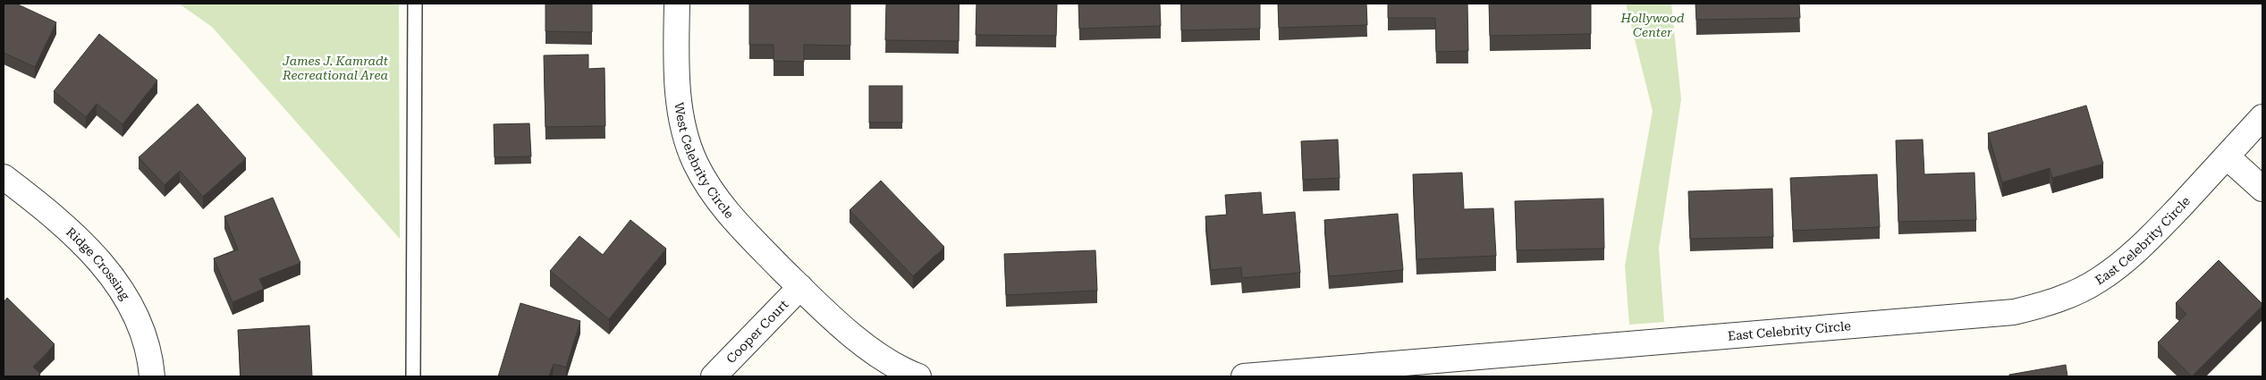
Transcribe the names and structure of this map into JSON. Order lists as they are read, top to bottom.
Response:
{
  "streets": {
    "street": [
      "West Celebrity Circle",
      "East Celebrity Circle",
      "Ridge Crossing",
      "Cooper Court"
    ]
  },
  "crossings": [
    ["West Celebrity Circle", "Cooper Court"]
  ],
  "parks": ["Hollywood Center", "James J. Kamradt Recreational Area"]
}
